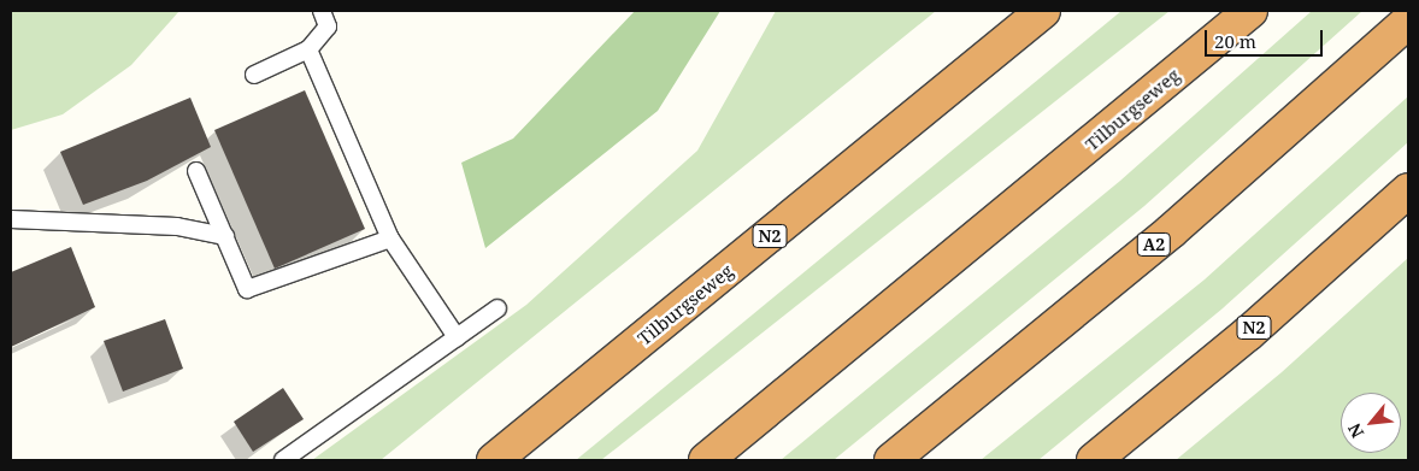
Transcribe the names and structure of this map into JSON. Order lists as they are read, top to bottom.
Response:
{
  "streets": {
    "highway": ["Tilburgseweg", "N2", "A2"]
  },
  "scale_bar": "20 m",
  "north": "bottom left"
}
